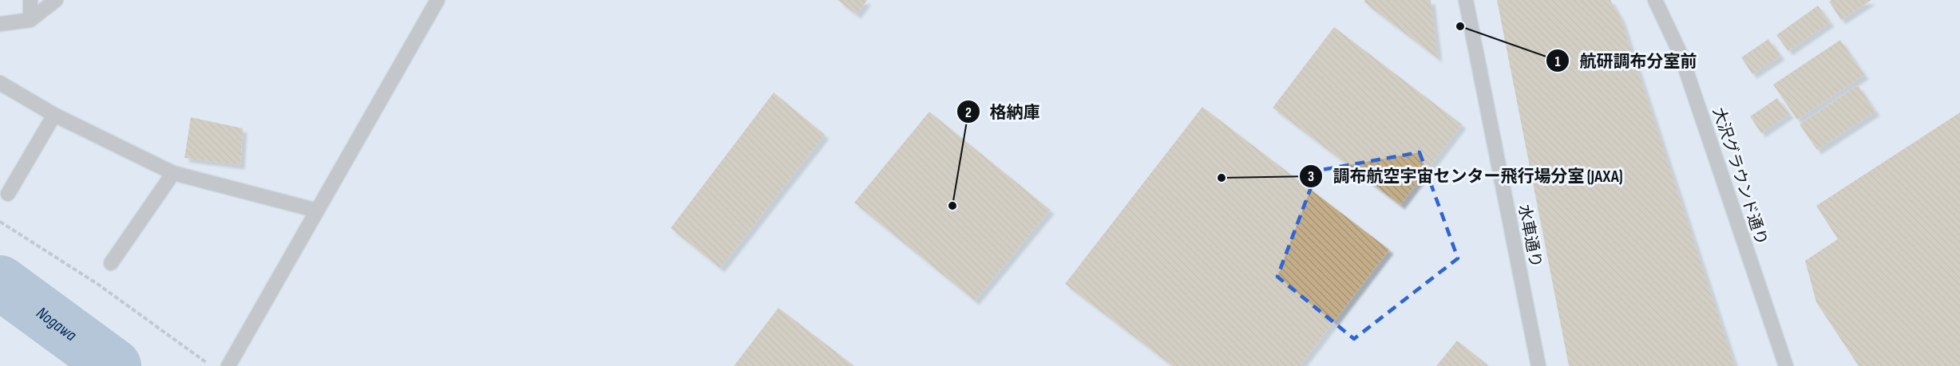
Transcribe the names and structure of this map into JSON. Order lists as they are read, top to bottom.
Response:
{
  "streets": {
    "street": ["大沢グラウンド通り", "水車通り"]
  },
  "water": ["Nogawa"],
  "places": ["航研調布分室前", "調布航空宇宙センター飛行場分室 (JAXA)", "格納庫"]
}
